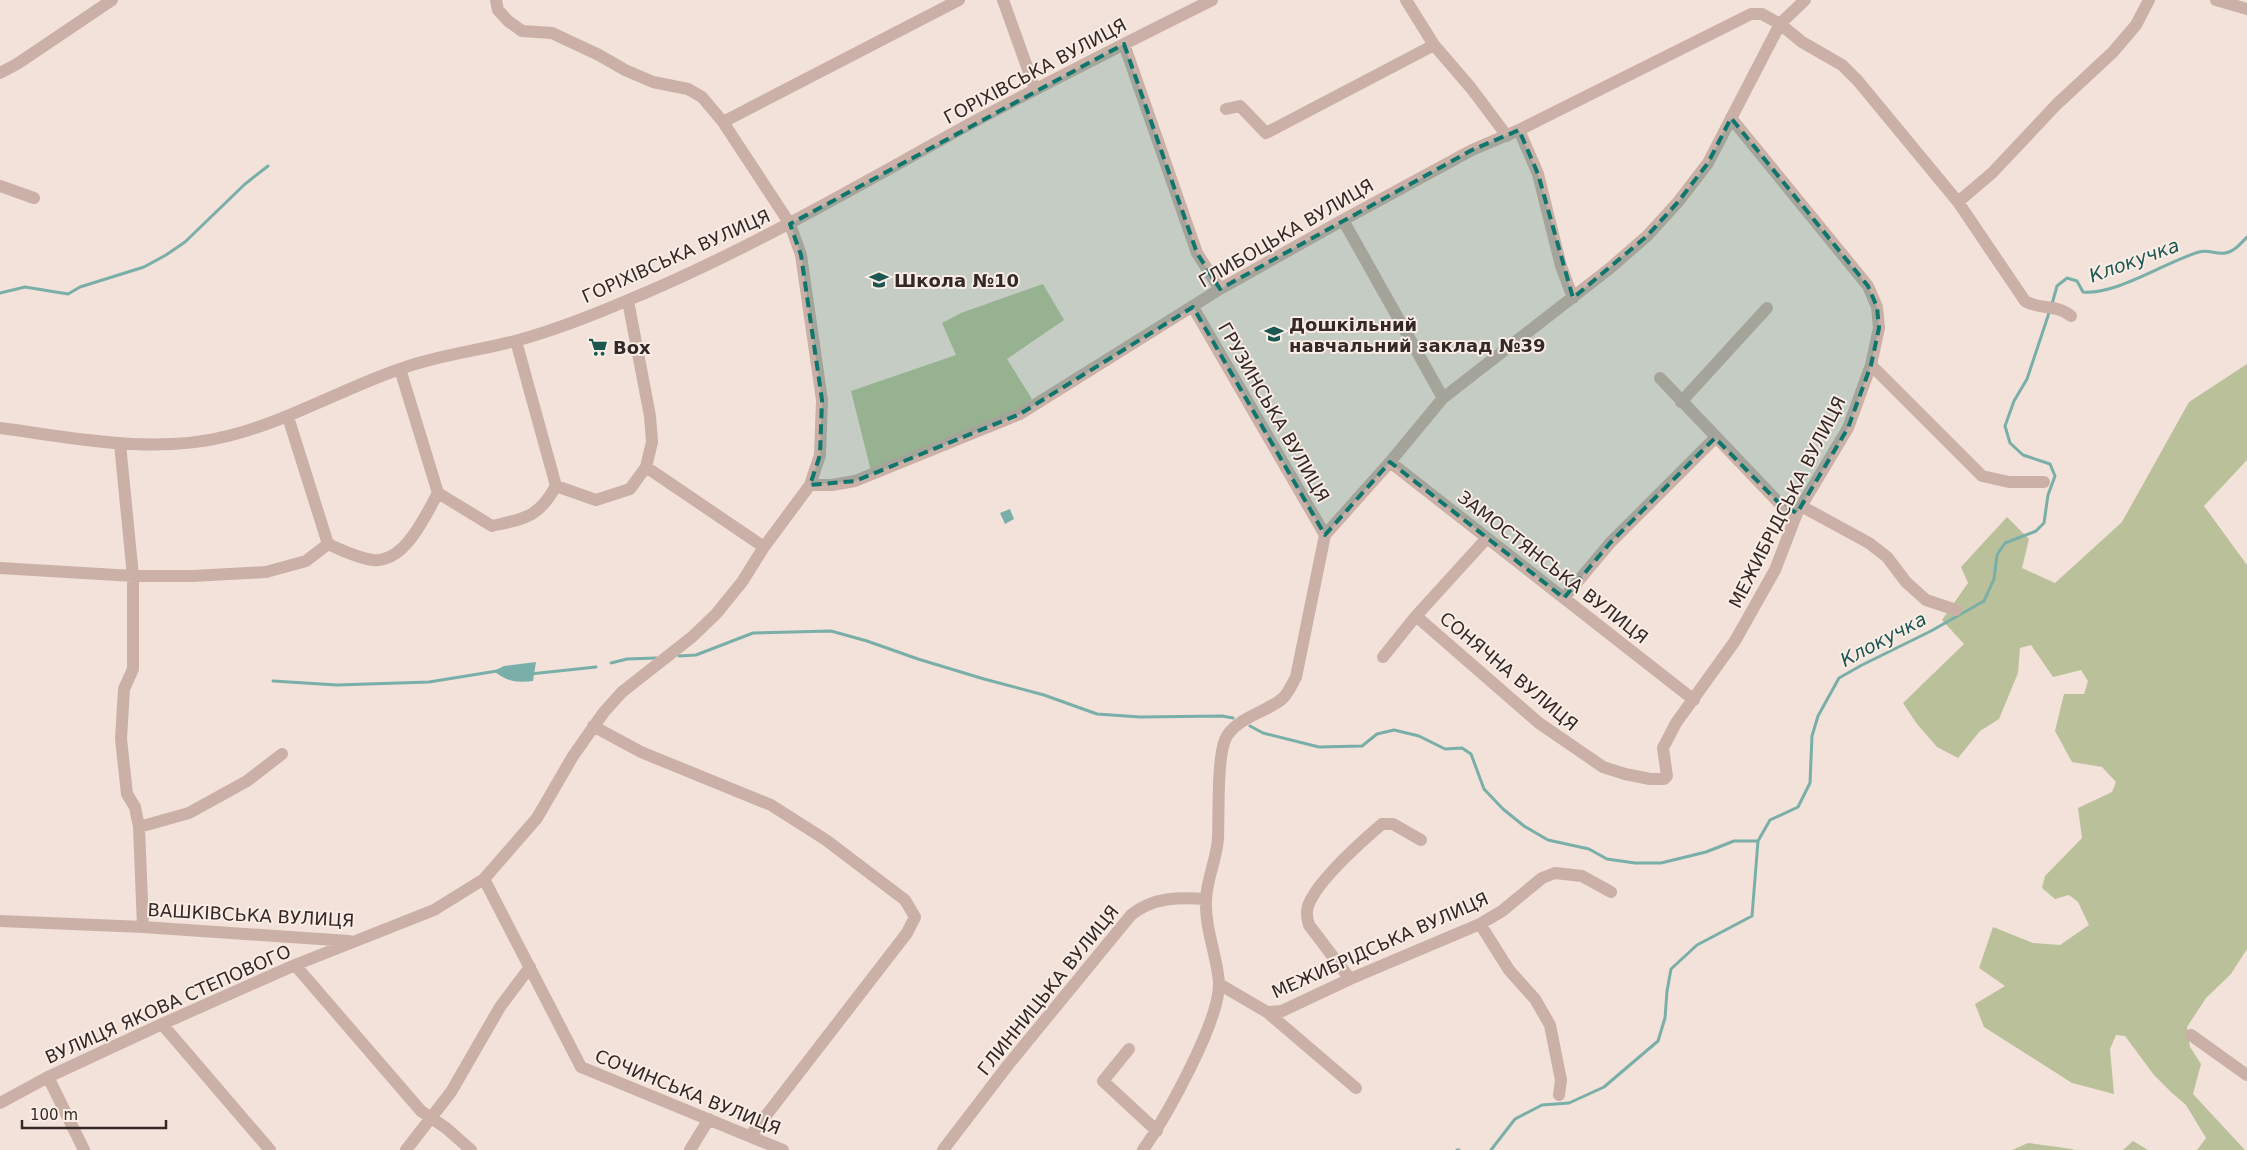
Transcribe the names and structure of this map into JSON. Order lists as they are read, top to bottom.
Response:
{
  "streets": {
    "street": [
      "ГОРІХІВСЬКА ВУЛИЦЯ",
      "ГЛИБОЦЬКА ВУЛИЦЯ",
      "ГРУЗИНСЬКА ВУЛИЦЯ",
      "МЕЖИБРІДСЬКА ВУЛИЦЯ",
      "ЗАМОСТЯНСЬКА ВУЛИЦЯ",
      "СОНЯЧНА ВУЛИЦЯ",
      "ВАШКІВСЬКА ВУЛИЦЯ",
      "ГЛИННИЦЬКА ВУЛИЦЯ",
      "ВУЛИЦЯ ЯКОВА СТЕПОВОГО",
      "СОЧИНСЬКА ВУЛИЦЯ"
    ]
  },
  "crossings": [
    ["ГОРІХІВСЬКА ВУЛИЦЯ", "ВАШКІВСЬКА ВУЛИЦЯ"],
    ["ГЛИБОЦЬКА ВУЛИЦЯ", "ГРУЗИНСЬКА ВУЛИЦЯ"],
    ["ГЛИБОЦЬКА ВУЛИЦЯ", "ВАШКІВСЬКА ВУЛИЦЯ"],
    ["МЕЖИБРІДСЬКА ВУЛИЦЯ", "ЗАМОСТЯНСЬКА ВУЛИЦЯ"],
    ["МЕЖИБРІДСЬКА ВУЛИЦЯ", "СОНЯЧНА ВУЛИЦЯ"],
    ["ЗАМОСТЯНСЬКА ВУЛИЦЯ", "СОНЯЧНА ВУЛИЦЯ"],
    ["ВАШКІВСЬКА ВУЛИЦЯ", "ВУЛИЦЯ ЯКОВА СТЕПОВОГО"],
    ["ВАШКІВСЬКА ВУЛИЦЯ", "СОЧИНСЬКА ВУЛИЦЯ"]
  ],
  "water": ["Клокучка"],
  "places": {
    "school or university": ["Школа №10", "Дошкільний навчальний заклад №39"],
    "supermarket": ["Box"]
  },
  "scale_bar": "100 m"
}
